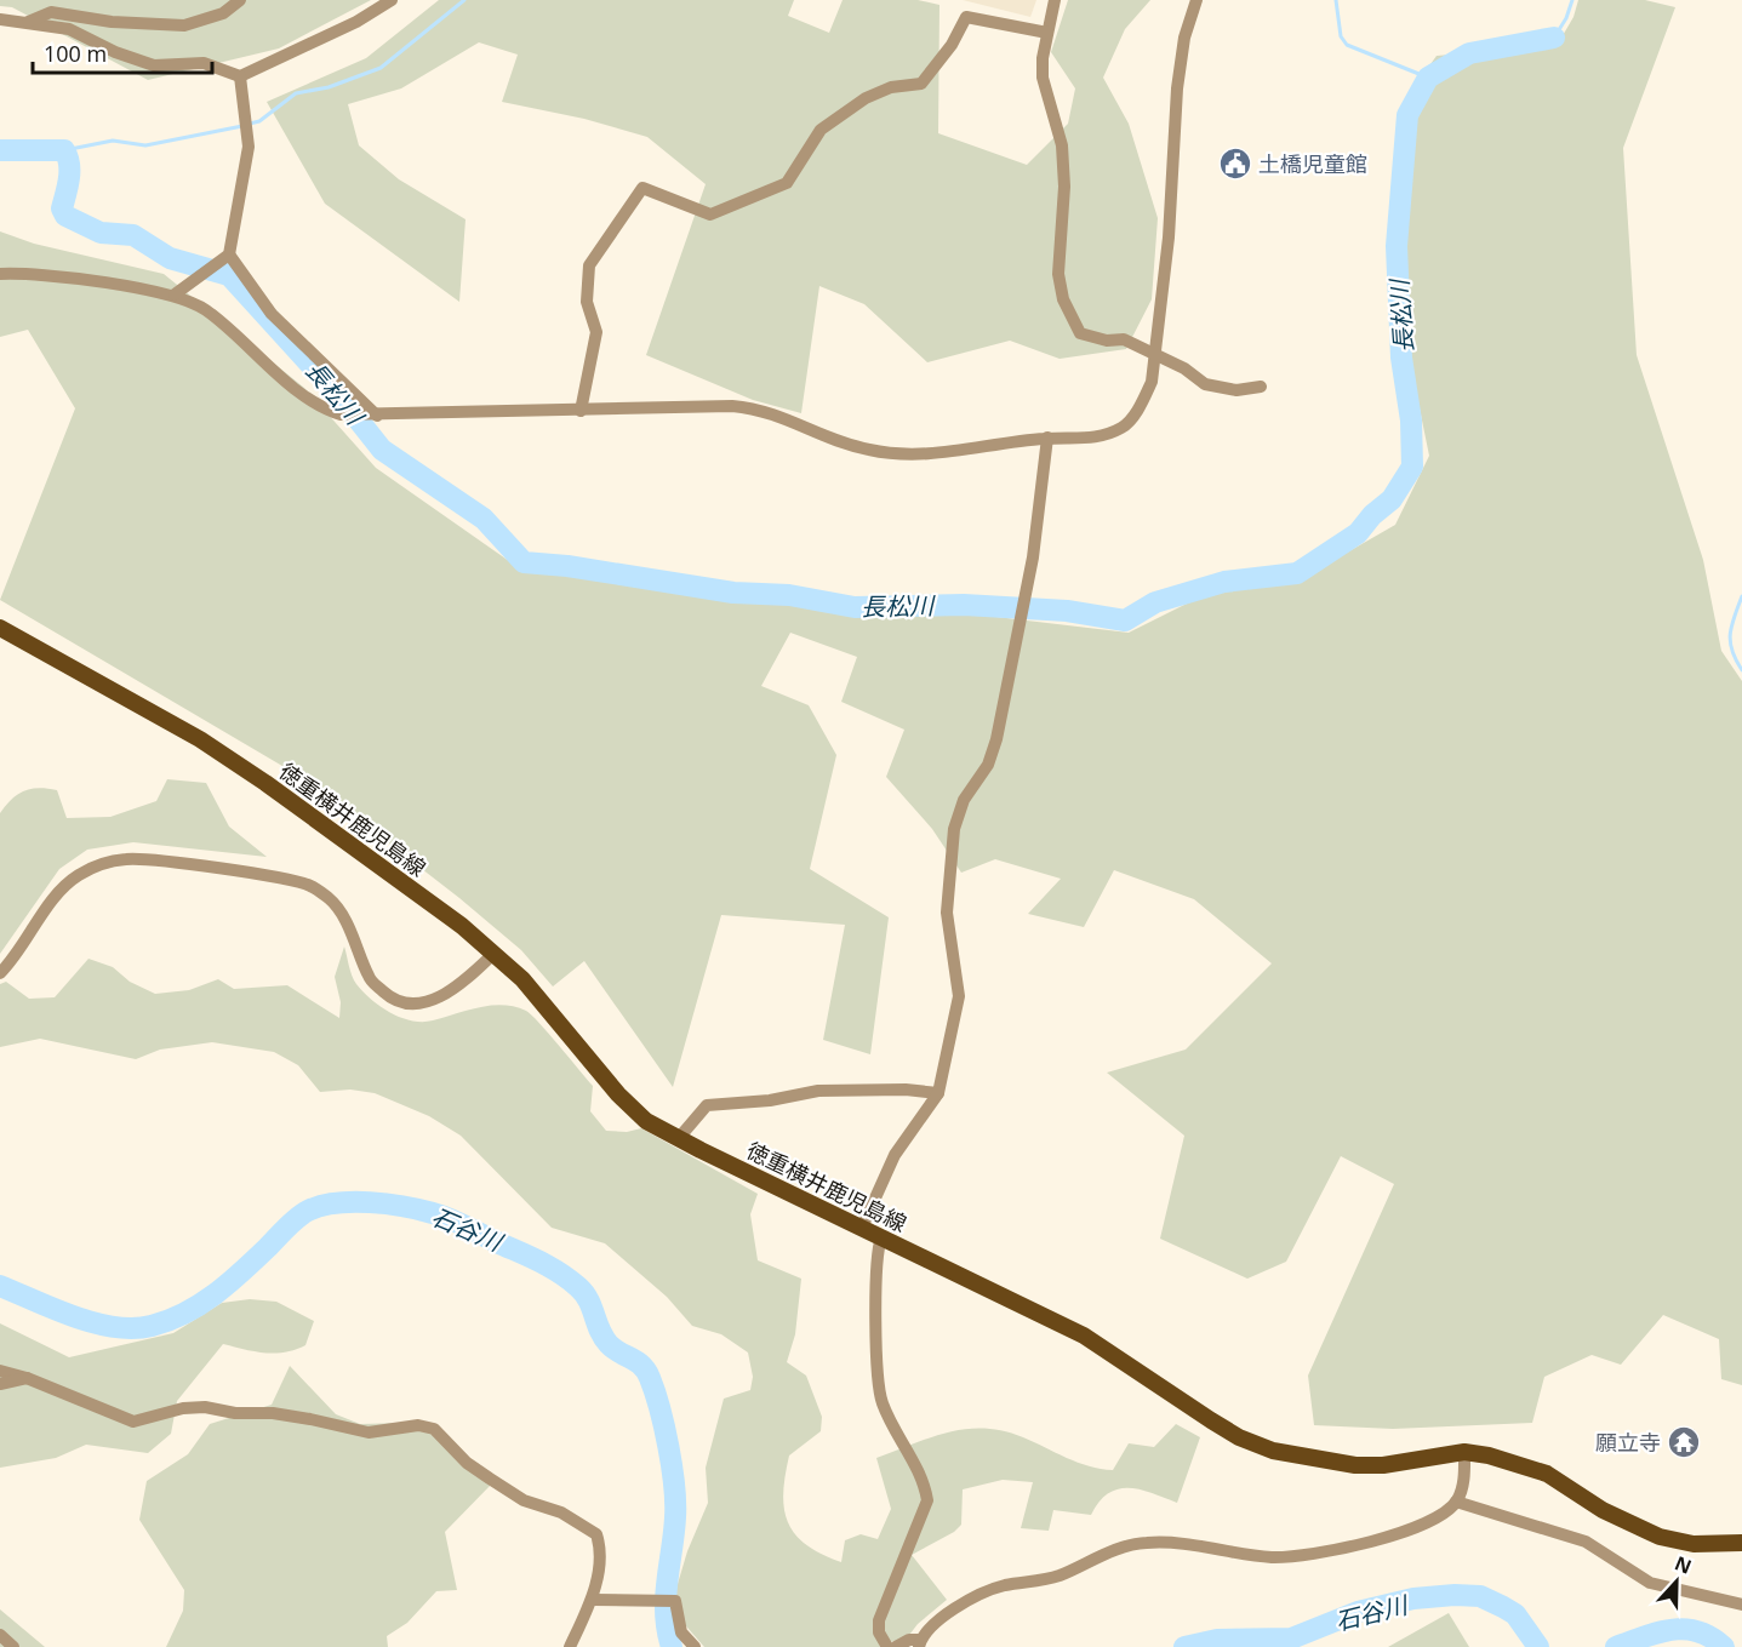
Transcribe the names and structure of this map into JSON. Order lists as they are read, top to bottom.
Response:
{
  "streets": {
    "main road": ["徳重横井鹿児島線"]
  },
  "water": ["長松川", "石谷川"],
  "places": {
    "public building": ["土橋児童館"],
    "temple": ["願立寺"]
  },
  "scale_bar": "100 m",
  "north": "top"
}
